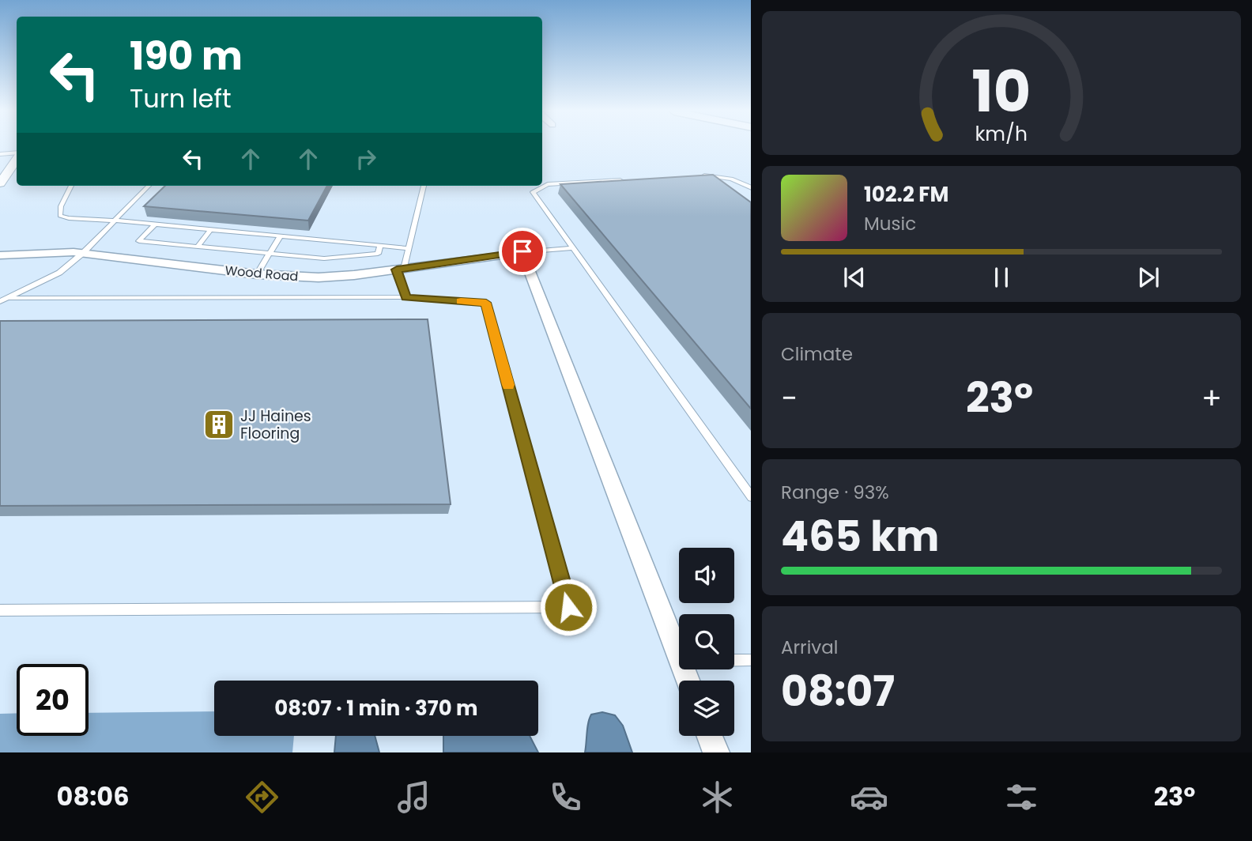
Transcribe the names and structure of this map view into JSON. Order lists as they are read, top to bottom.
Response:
{
  "streets": {
    "street": ["Wood Road"]
  },
  "places": {
    "building": ["JJ Haines Flooring"]
  },
  "page": {
    "turn": ["190 m", "Turn left"],
    "song": ["102.2 FM", "Music"],
    "tile": [
      "Climate",
      ["Range · 93%", "465 km"],
      ["Arrival", "08:07"]
    ],
    "heat": ["−", "23°", "+"],
    "limit": "20",
    "trip": "08:07 · 1 min · 370 m",
    "tabs": ["08:06", "23°"],
    "gauge": ["10", "km/h"]
  }
}
